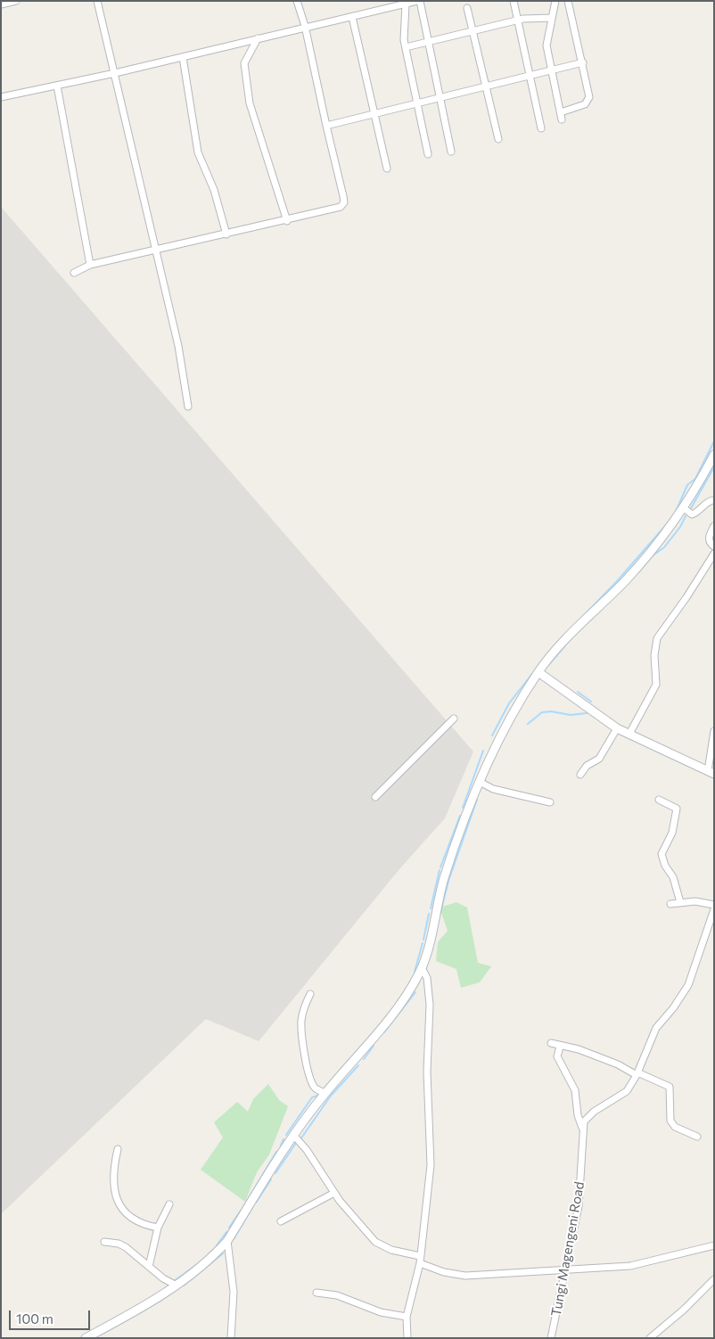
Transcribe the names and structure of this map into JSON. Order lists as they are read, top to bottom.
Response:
{
  "streets": {
    "street": ["Tungi Magengeni Road"]
  },
  "scale_bar": "100 m"
}
